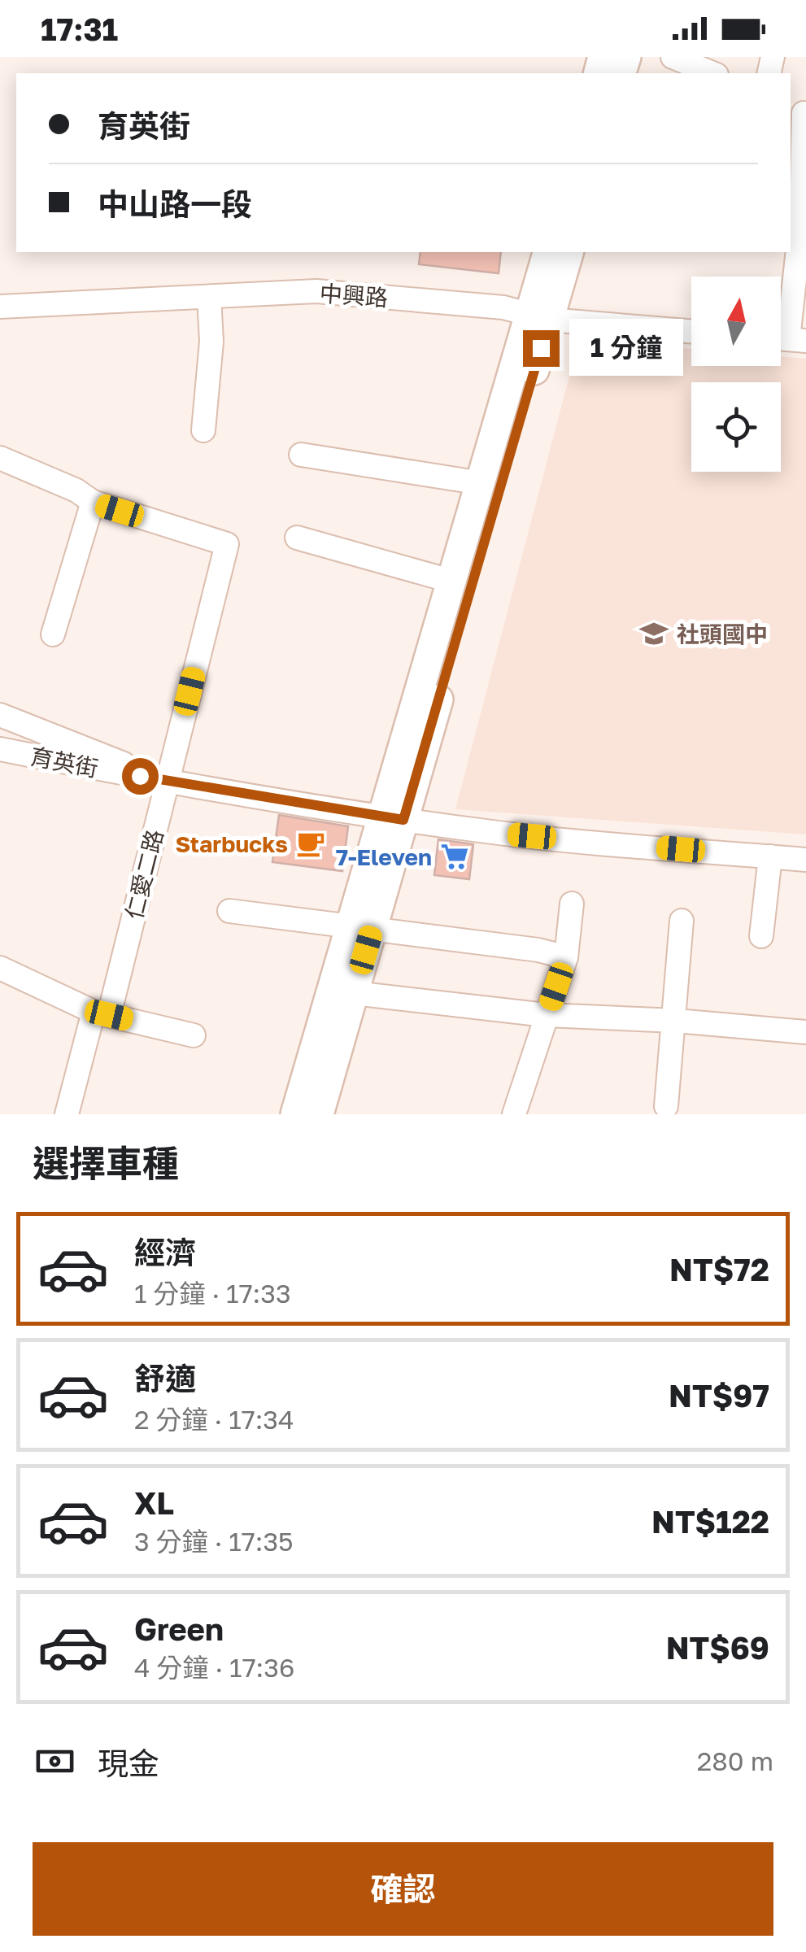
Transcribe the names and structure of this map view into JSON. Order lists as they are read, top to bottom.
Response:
{
  "streets": {
    "street": ["中興路", "育英街", "仁愛二路"]
  },
  "crossings": [
    ["育英街", "仁愛二路"]
  ],
  "places": {
    "school or university": ["社頭國中"],
    "cafe": ["Starbucks"],
    "supermarket": ["7-Eleven"]
  },
  "north": "top",
  "page": {
    "status": "17:31",
    "banner": ["育英街", "中山路一段"],
    "bubble": "1 分鐘",
    "heading": "選擇車種",
    "list": [
      {
        "name": "經濟",
        "note": "1 分鐘 · 17:33",
        "value": "NT$72"
      },
      {
        "name": "舒適",
        "note": "2 分鐘 · 17:34",
        "value": "NT$97"
      },
      {
        "name": "XL",
        "note": "3 分鐘 · 17:35",
        "value": "NT$122"
      },
      {
        "name": "Green",
        "note": "4 分鐘 · 17:36",
        "value": "NT$69"
      }
    ],
    "pay": ["現金", "280 m"],
    "buttons": "確認"
  }
}
